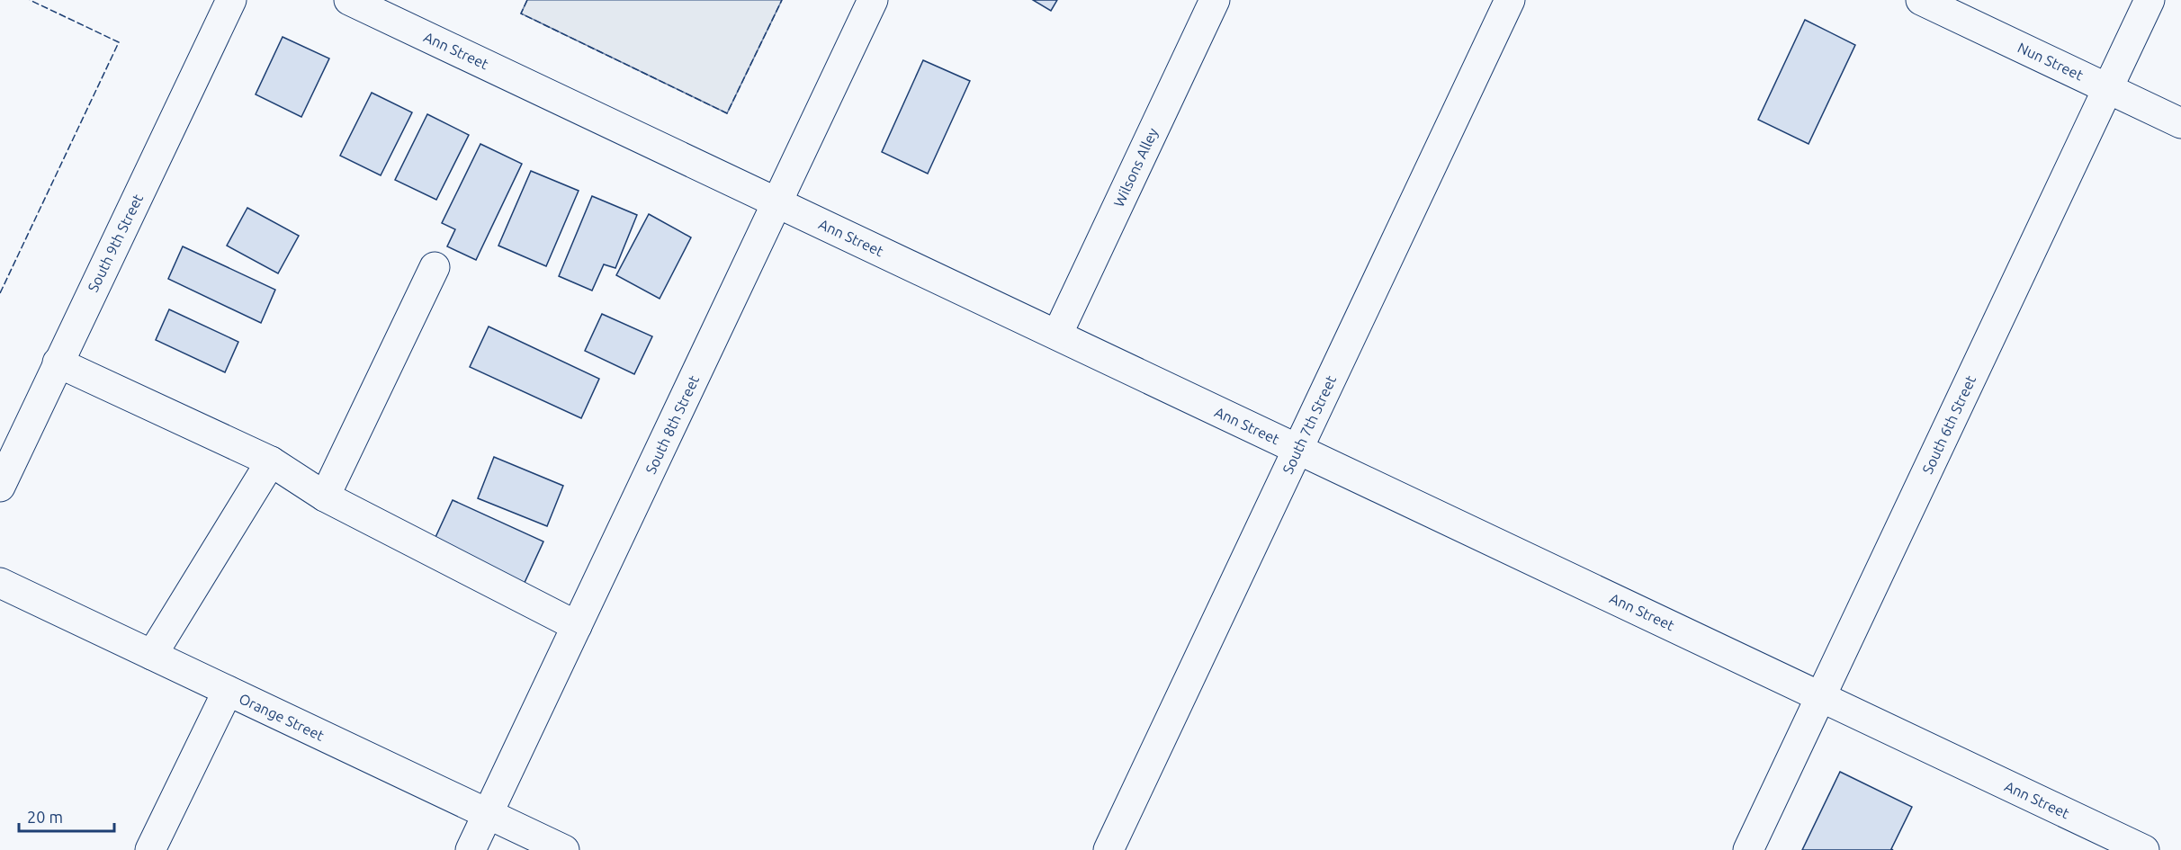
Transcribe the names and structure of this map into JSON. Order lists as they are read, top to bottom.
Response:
{
  "streets": {
    "street": [
      "Ann Street",
      "Nun Street",
      "Wilsons Alley",
      "South 9th Street",
      "South 8th Street",
      "South 7th Street",
      "South 6th Street",
      "Orange Street"
    ]
  },
  "crossings": [
    ["Ann Street", "Wilsons Alley"],
    ["Ann Street", "South 8th Street"],
    ["Ann Street", "South 7th Street"],
    ["Ann Street", "South 6th Street"],
    ["Nun Street", "South 6th Street"],
    ["South 8th Street", "Orange Street"]
  ],
  "scale_bar": "20 m"
}
